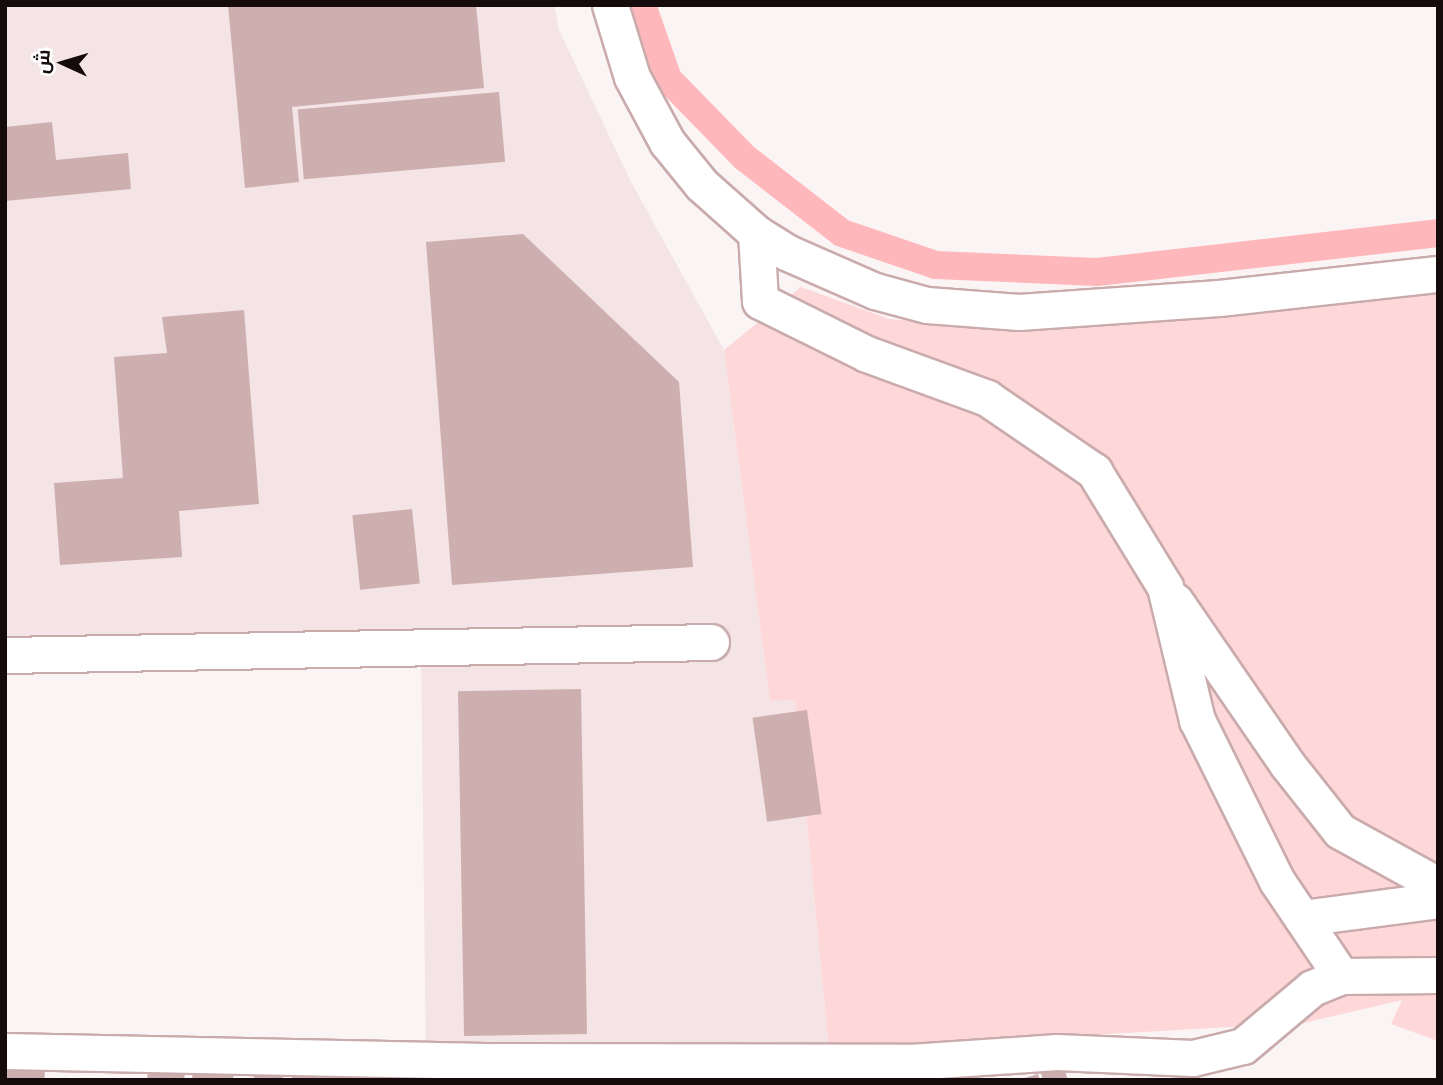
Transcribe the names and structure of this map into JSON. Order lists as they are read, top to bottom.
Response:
{
  "north": "left"
}
